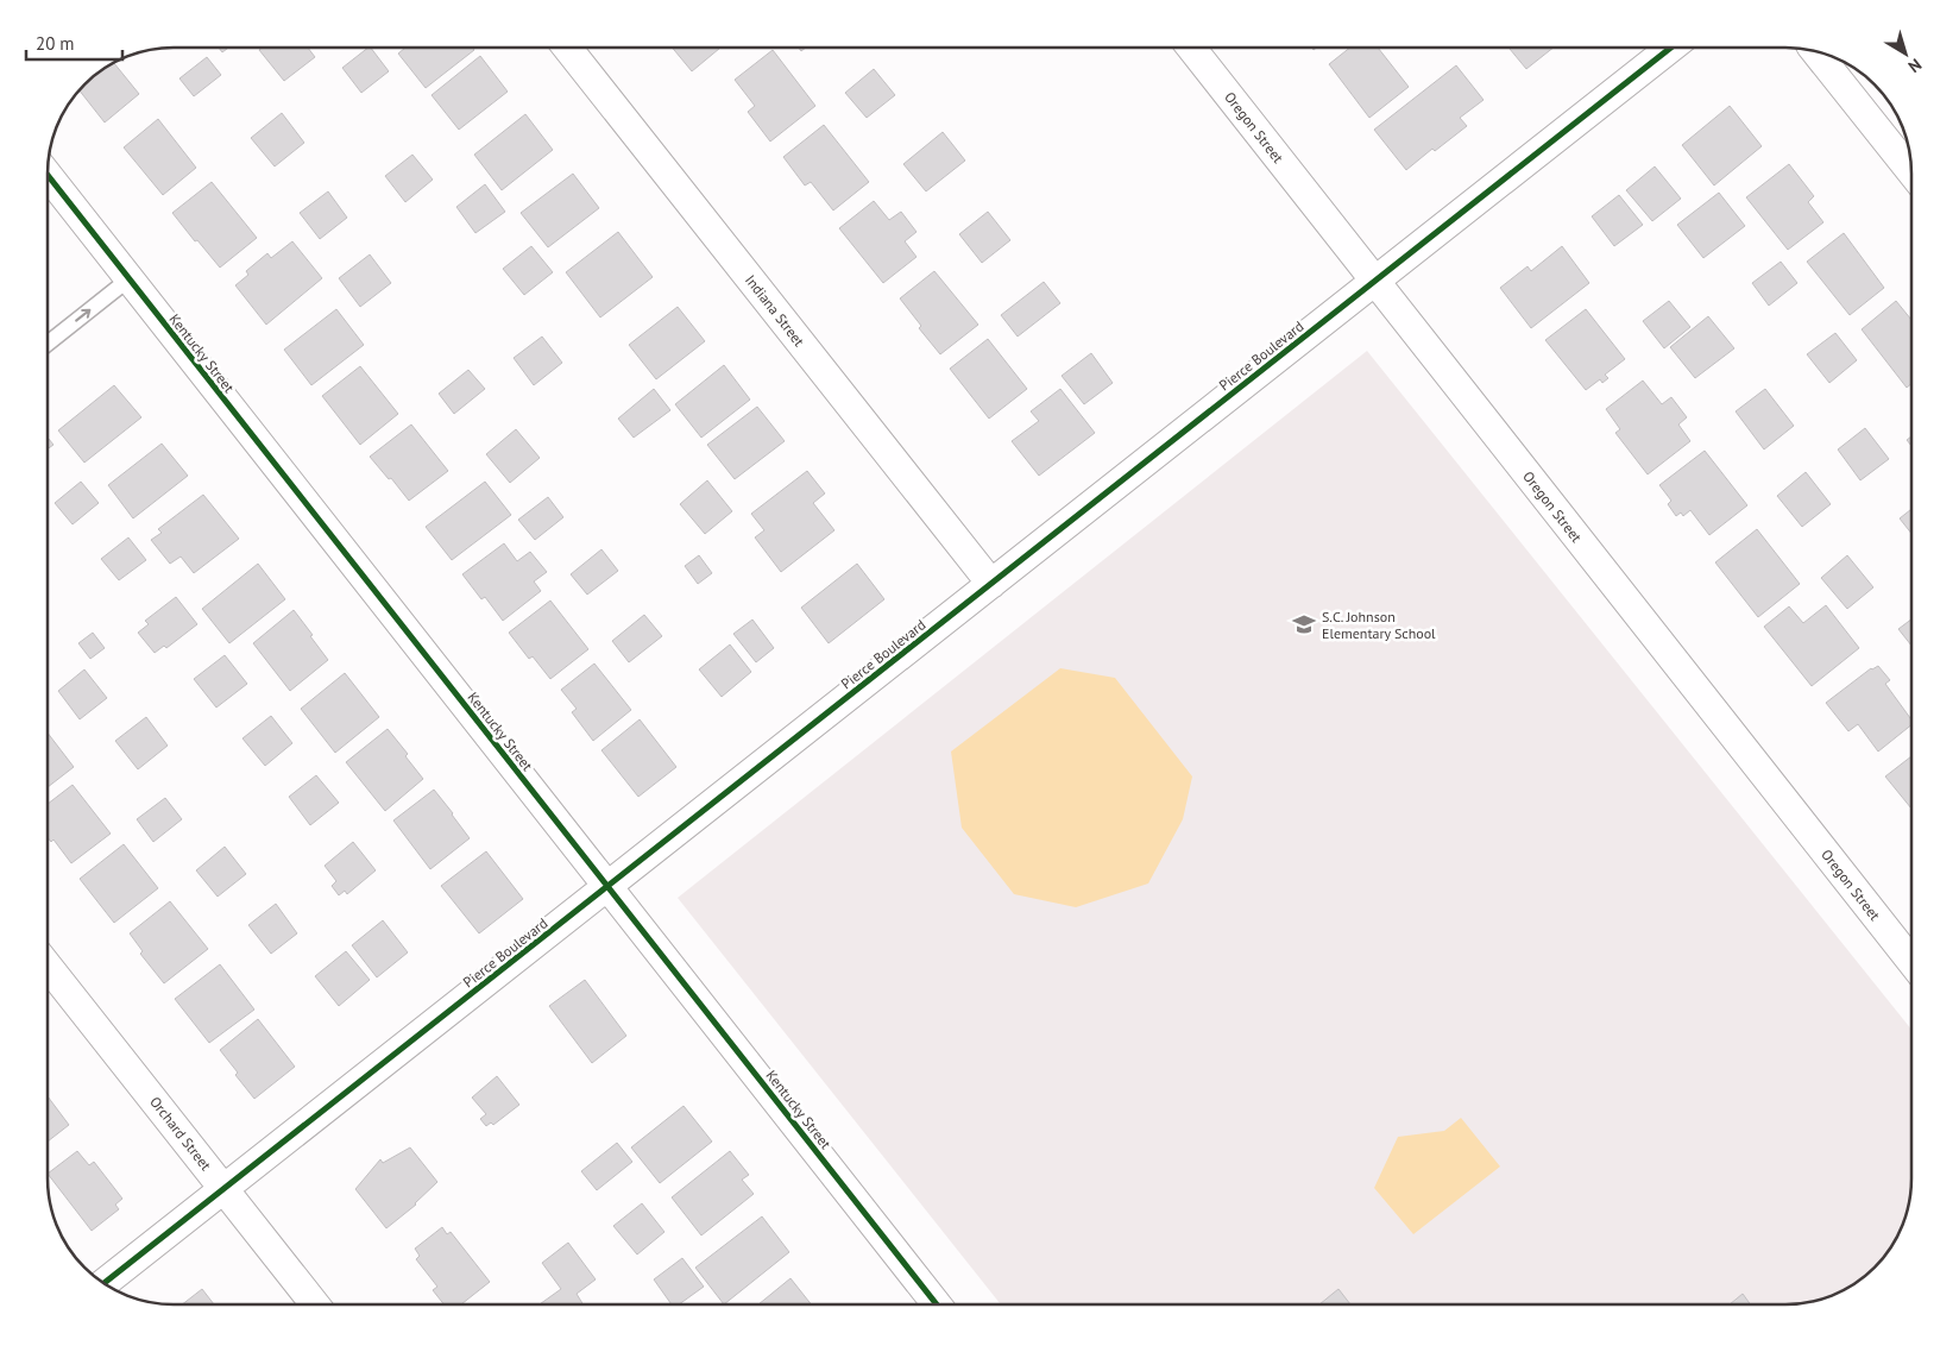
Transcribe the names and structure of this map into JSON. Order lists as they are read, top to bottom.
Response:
{
  "streets": {
    "street": [
      "Oregon Street",
      "Indiana Street",
      "Kentucky Street",
      "Pierce Boulevard",
      "Orchard Street"
    ]
  },
  "crossings": [
    ["Oregon Street", "Pierce Boulevard"],
    ["Indiana Street", "Pierce Boulevard"],
    ["Kentucky Street", "Pierce Boulevard"],
    ["Pierce Boulevard", "Orchard Street"]
  ],
  "places": {
    "school or university": ["S.C. Johnson Elementary School"]
  },
  "scale_bar": "20 m",
  "north": "bottom right"
}
